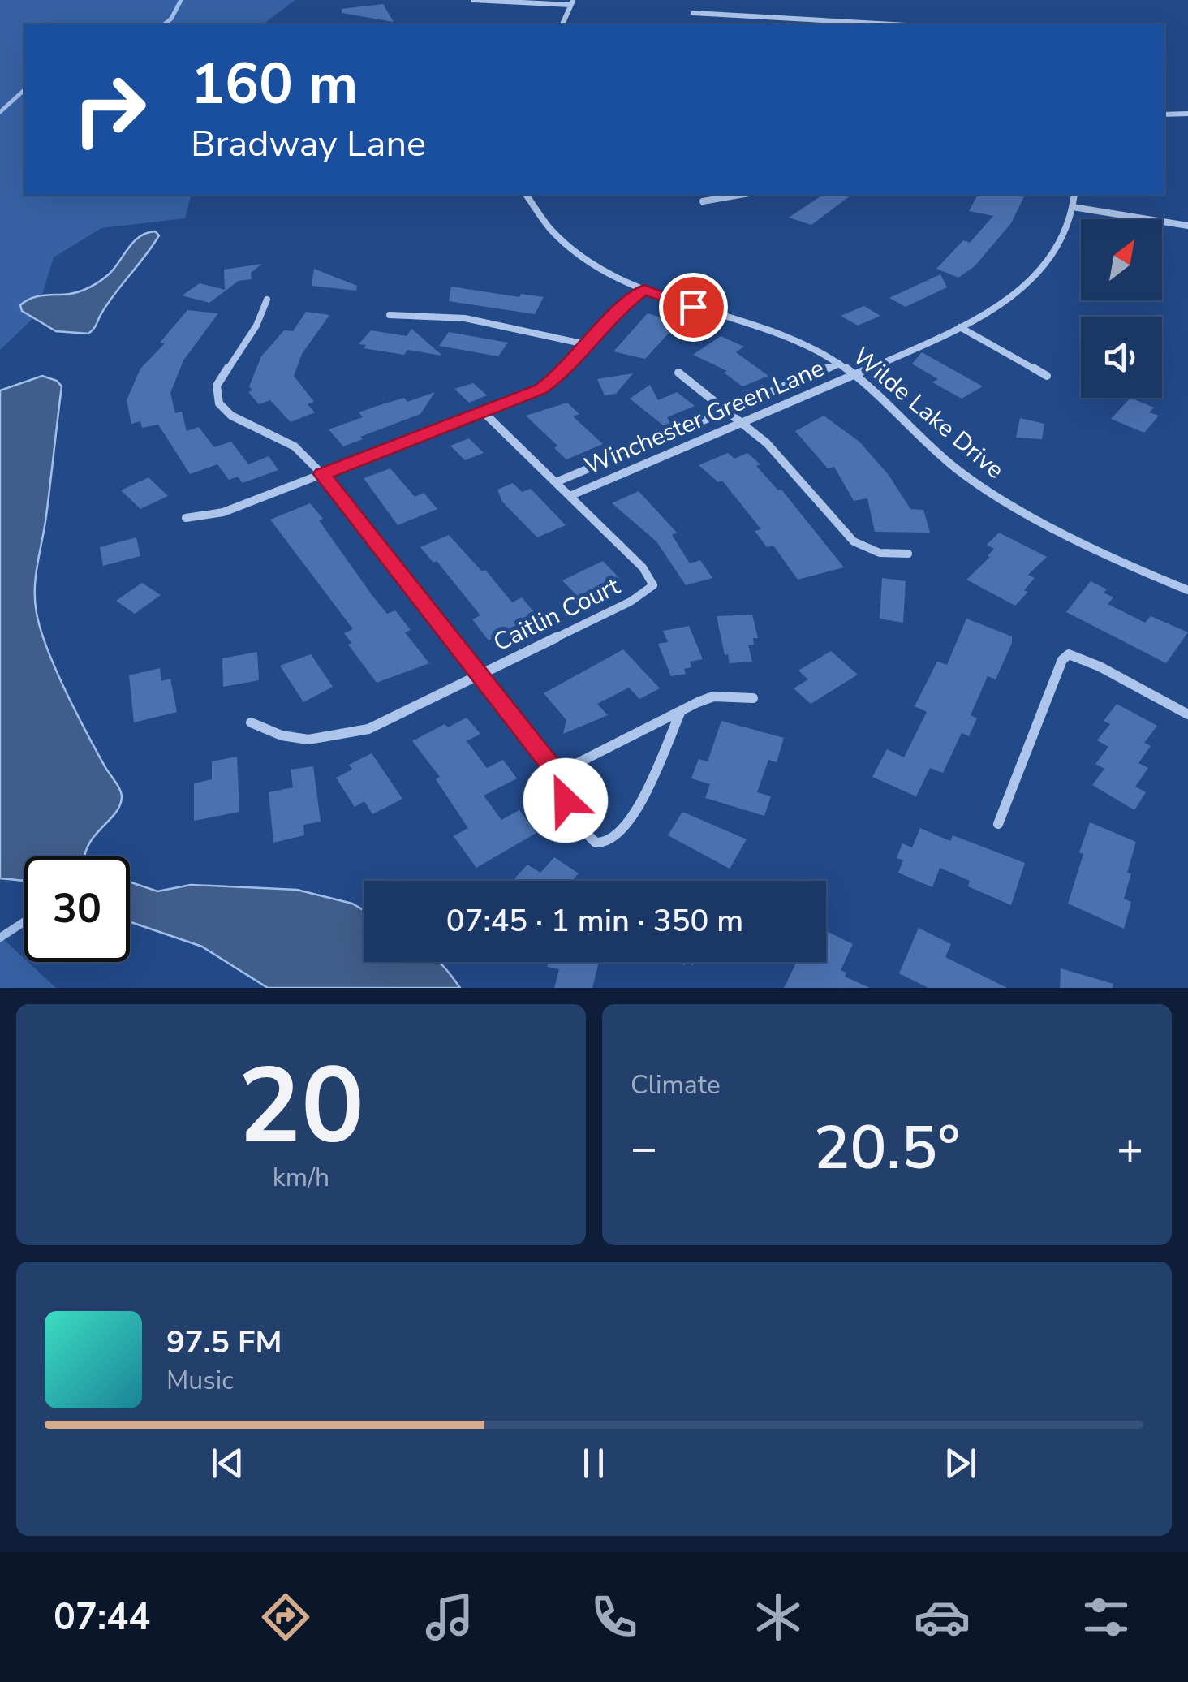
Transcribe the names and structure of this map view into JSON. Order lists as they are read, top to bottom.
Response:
{
  "streets": {
    "street": ["Wilde Lake Drive", "Winchester Green Lane", "Caitlin Court"]
  },
  "crossings": [
    ["Wilde Lake Drive", "Winchester Green Lane"],
    ["Winchester Green Lane", "Caitlin Court"]
  ],
  "north": "top right",
  "page": {
    "turn": ["160 m", "Bradway Lane"],
    "limit": "30",
    "trip": "07:45 · 1 min · 350 m",
    "tile": [
      ["20", "km/h"],
      "Climate"
    ],
    "heat": ["−", "20.5°", "+"],
    "song": ["97.5 FM", "Music"],
    "tabs": "07:44"
  }
}
